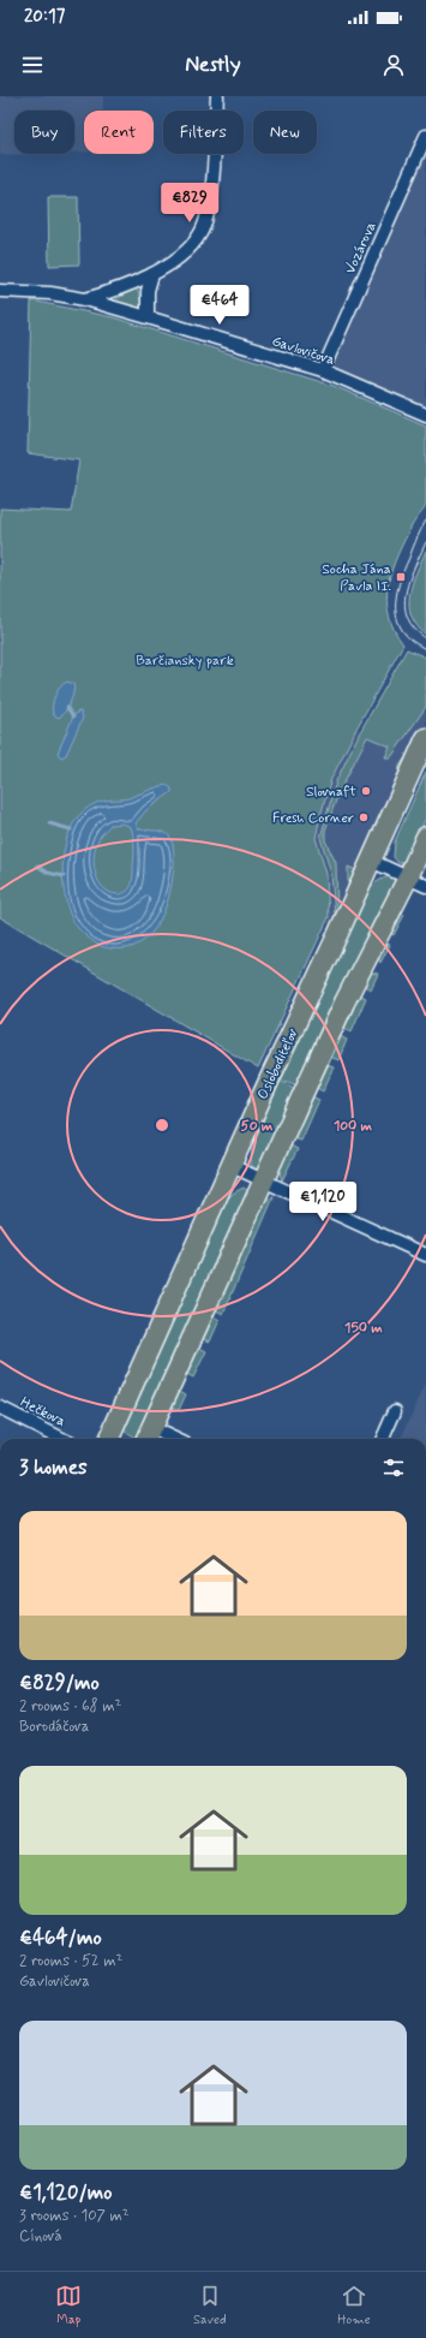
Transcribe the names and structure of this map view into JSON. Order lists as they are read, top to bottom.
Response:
{
  "streets": {
    "main road": ["Osloboditeľov"],
    "street": ["Vozárova", "Gavlovičova", "Hečkova"]
  },
  "crossings": [
    ["Vozárova", "Gavlovičova"]
  ],
  "parks": ["Barčiansky park"],
  "places": {
    "transit": ["Socha Jána Pavla II."],
    "other": ["Slovnaft", "Fresh Corner"]
  },
  "page": {
    "status": "20:17",
    "header": "Nestly",
    "chip": [
      "Buy",
      "Rent",
      "Filters",
      "New"
    ],
    "price": ["€829", "€464", "€1,120"],
    "heading": "3 homes",
    "list": [
      {
        "name": "€829/mo",
        "note": "2 rooms · 68 m² · Borodáčova"
      },
      {
        "name": "€464/mo",
        "note": "2 rooms · 52 m² · Gavlovičova"
      },
      {
        "name": "€1,120/mo",
        "note": "3 rooms · 107 m² · Cínová"
      }
    ],
    "tabs": ["Map", "Saved", "Home"]
  },
  "rings": ["50 m", "100 m", "150 m"]
}
